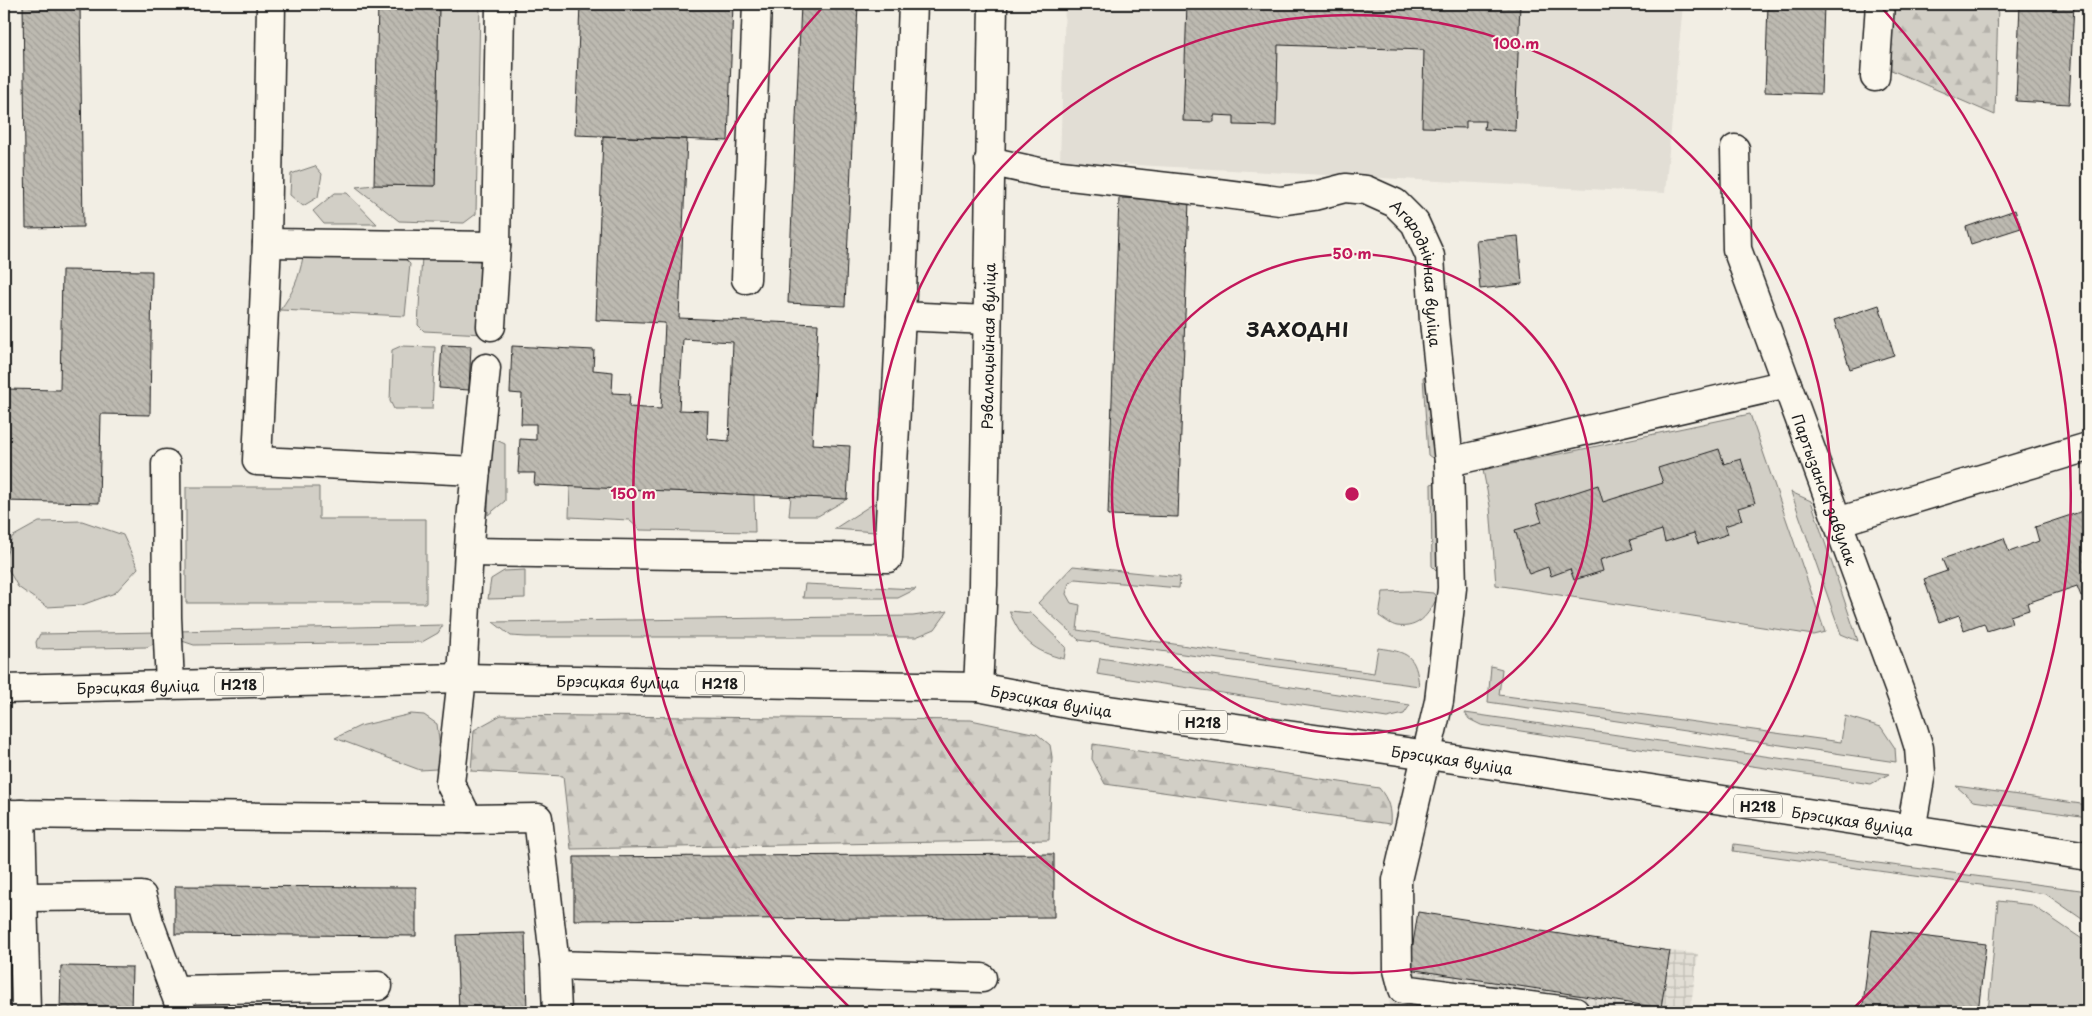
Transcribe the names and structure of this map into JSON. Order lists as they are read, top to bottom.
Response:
{
  "streets": {
    "main road": [
      "Агароднінная вуліца",
      "Рэвалюцыйная вуліца",
      "Партызанскі завулак",
      "Брэсцкая вуліца",
      "Н218"
    ]
  },
  "crossings": [
    ["Агароднінная вуліца", "Рэвалюцыйная вуліца"],
    ["Агароднінная вуліца", "Брэсцкая вуліца"],
    ["Рэвалюцыйная вуліца", "Брэсцкая вуліца"],
    ["Партызанскі завулак", "Брэсцкая вуліца"]
  ],
  "districts": ["ЗАХОДНІ"],
  "rings": ["100 m", "50 m", "150 m"]
}
